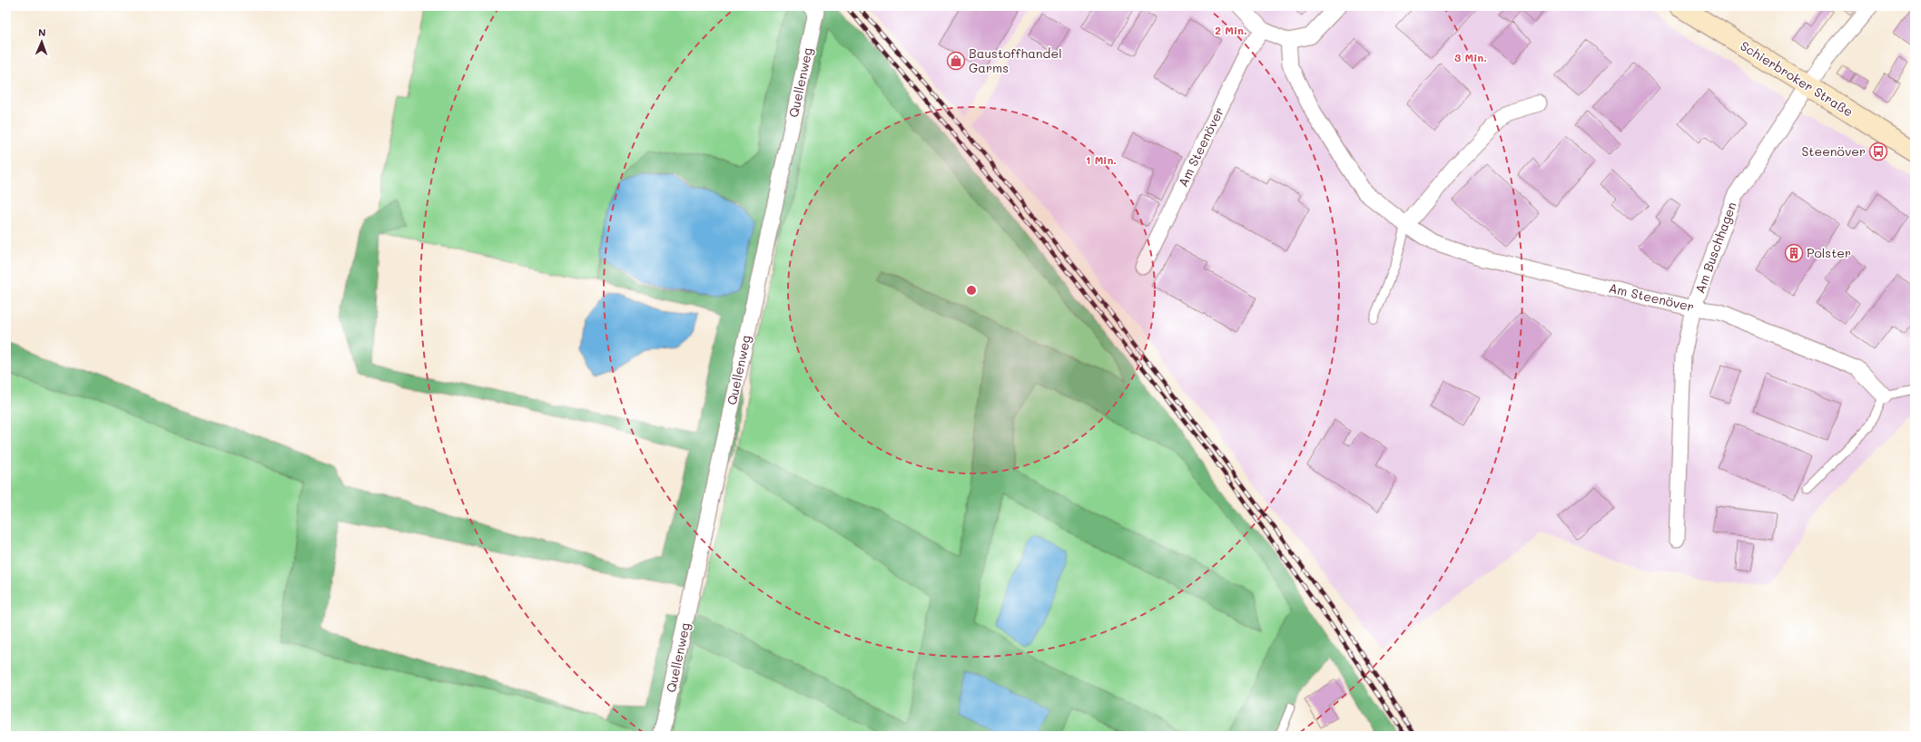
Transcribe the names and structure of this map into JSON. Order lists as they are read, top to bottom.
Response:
{
  "streets": {
    "main road": ["Schierbroker Straße"],
    "street": ["Quellenweg", "Am Steenöver", "Am Buschhagen"]
  },
  "crossings": [
    ["Schierbroker Straße", "Am Buschhagen"],
    ["Am Steenöver", "Am Buschhagen"]
  ],
  "places": {
    "shop": ["Baustoffhandel Garms"],
    "bus stop": ["Steenöver"],
    "building": ["Polster"]
  },
  "north": "top",
  "rings": ["2 Min.", "3 Min.", "1 Min."]
}
